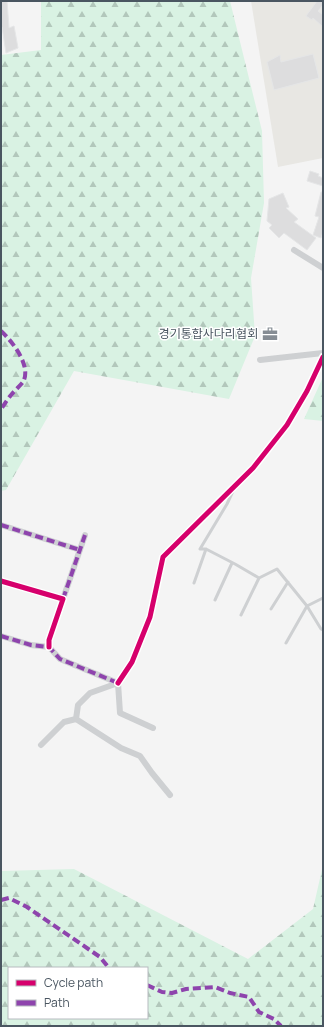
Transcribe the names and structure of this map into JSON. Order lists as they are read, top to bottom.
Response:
{
  "places": {
    "office": ["경기통합사다리협회"]
  },
  "legend": ["Cycle path", "Path"]
}
